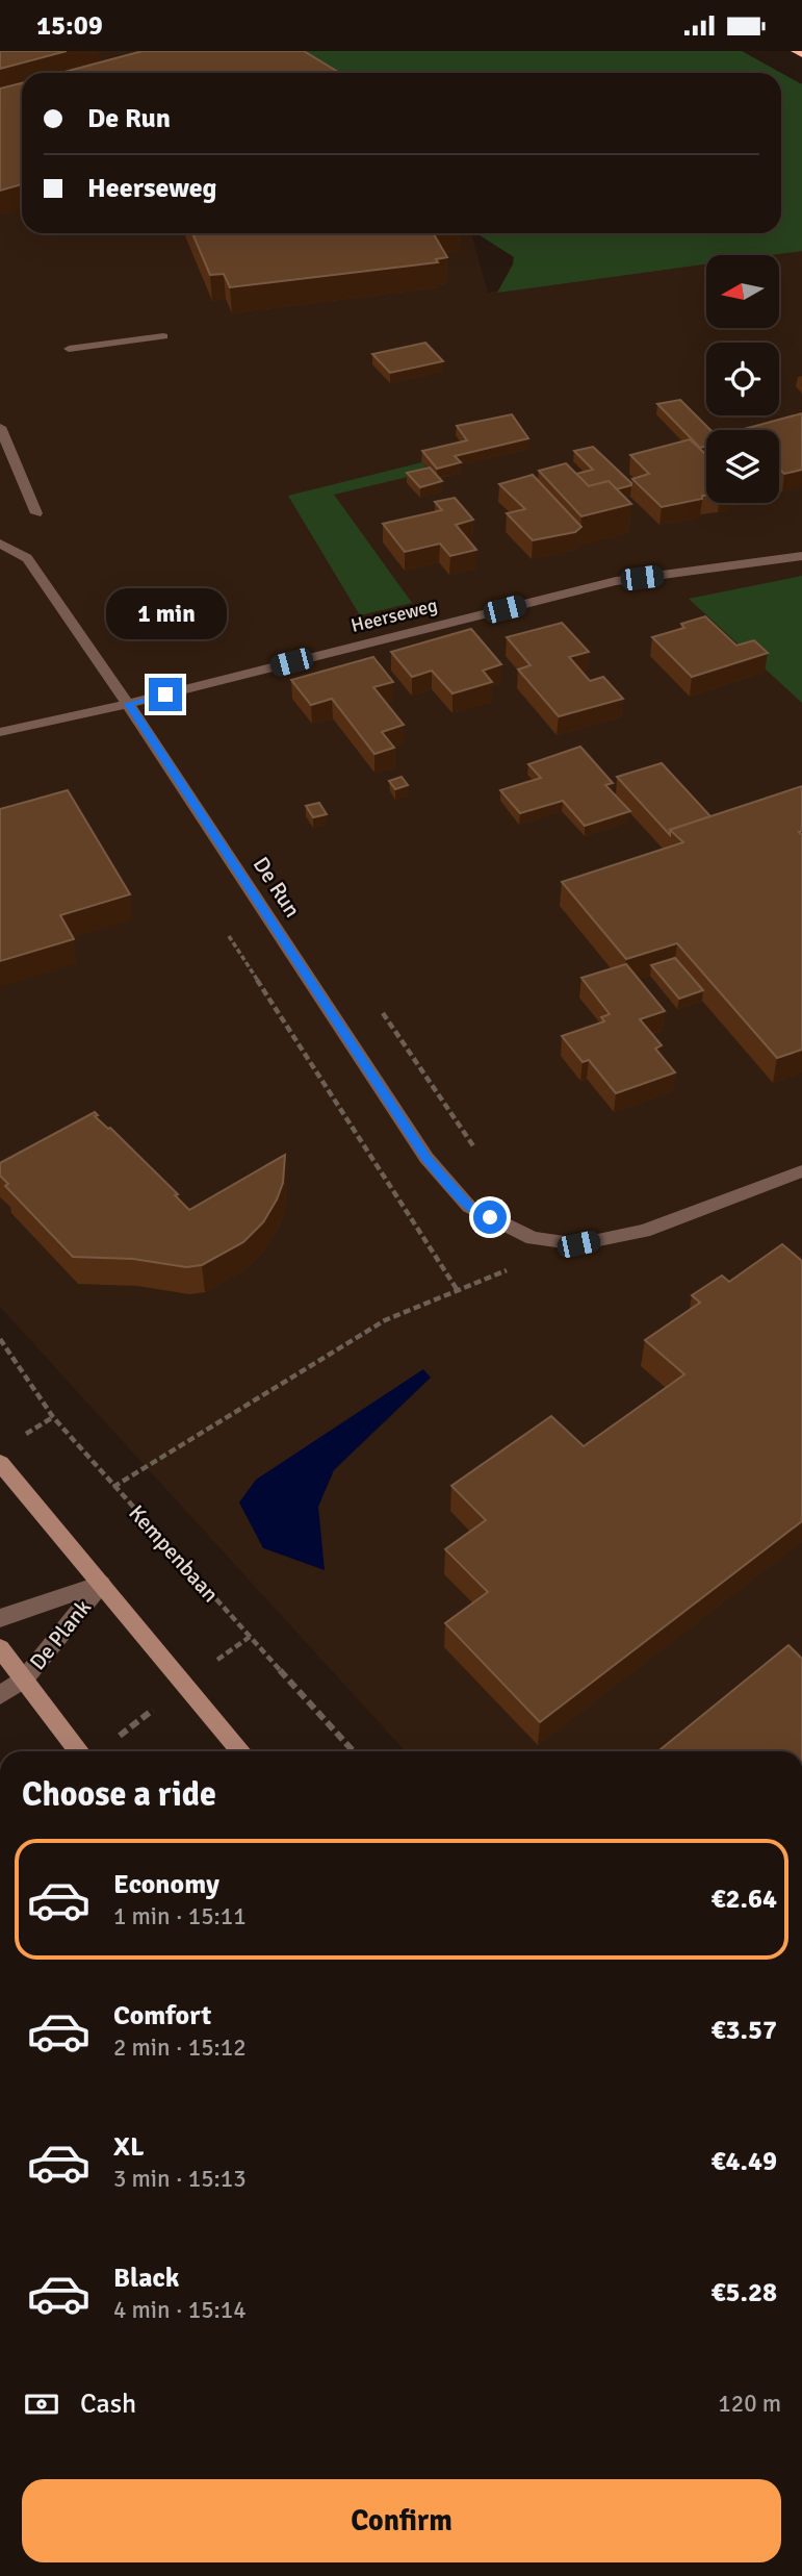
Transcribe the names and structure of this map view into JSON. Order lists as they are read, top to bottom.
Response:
{
  "streets": {
    "street": ["Heerseweg", "De Run", "De Plank"],
    "path": ["Kempenbaan"]
  },
  "crossings": [
    ["Heerseweg", "De Run"]
  ],
  "north": "left",
  "page": {
    "status": "15:09",
    "banner": ["De Run", "Heerseweg"],
    "bubble": "1 min",
    "heading": "Choose a ride",
    "list": [
      {
        "name": "Economy",
        "note": "1 min · 15:11",
        "value": "€2.64"
      },
      {
        "name": "Comfort",
        "note": "2 min · 15:12",
        "value": "€3.57"
      },
      {
        "name": "XL",
        "note": "3 min · 15:13",
        "value": "€4.49"
      },
      {
        "name": "Black",
        "note": "4 min · 15:14",
        "value": "€5.28"
      }
    ],
    "pay": ["Cash", "120 m"],
    "buttons": "Confirm"
  }
}
